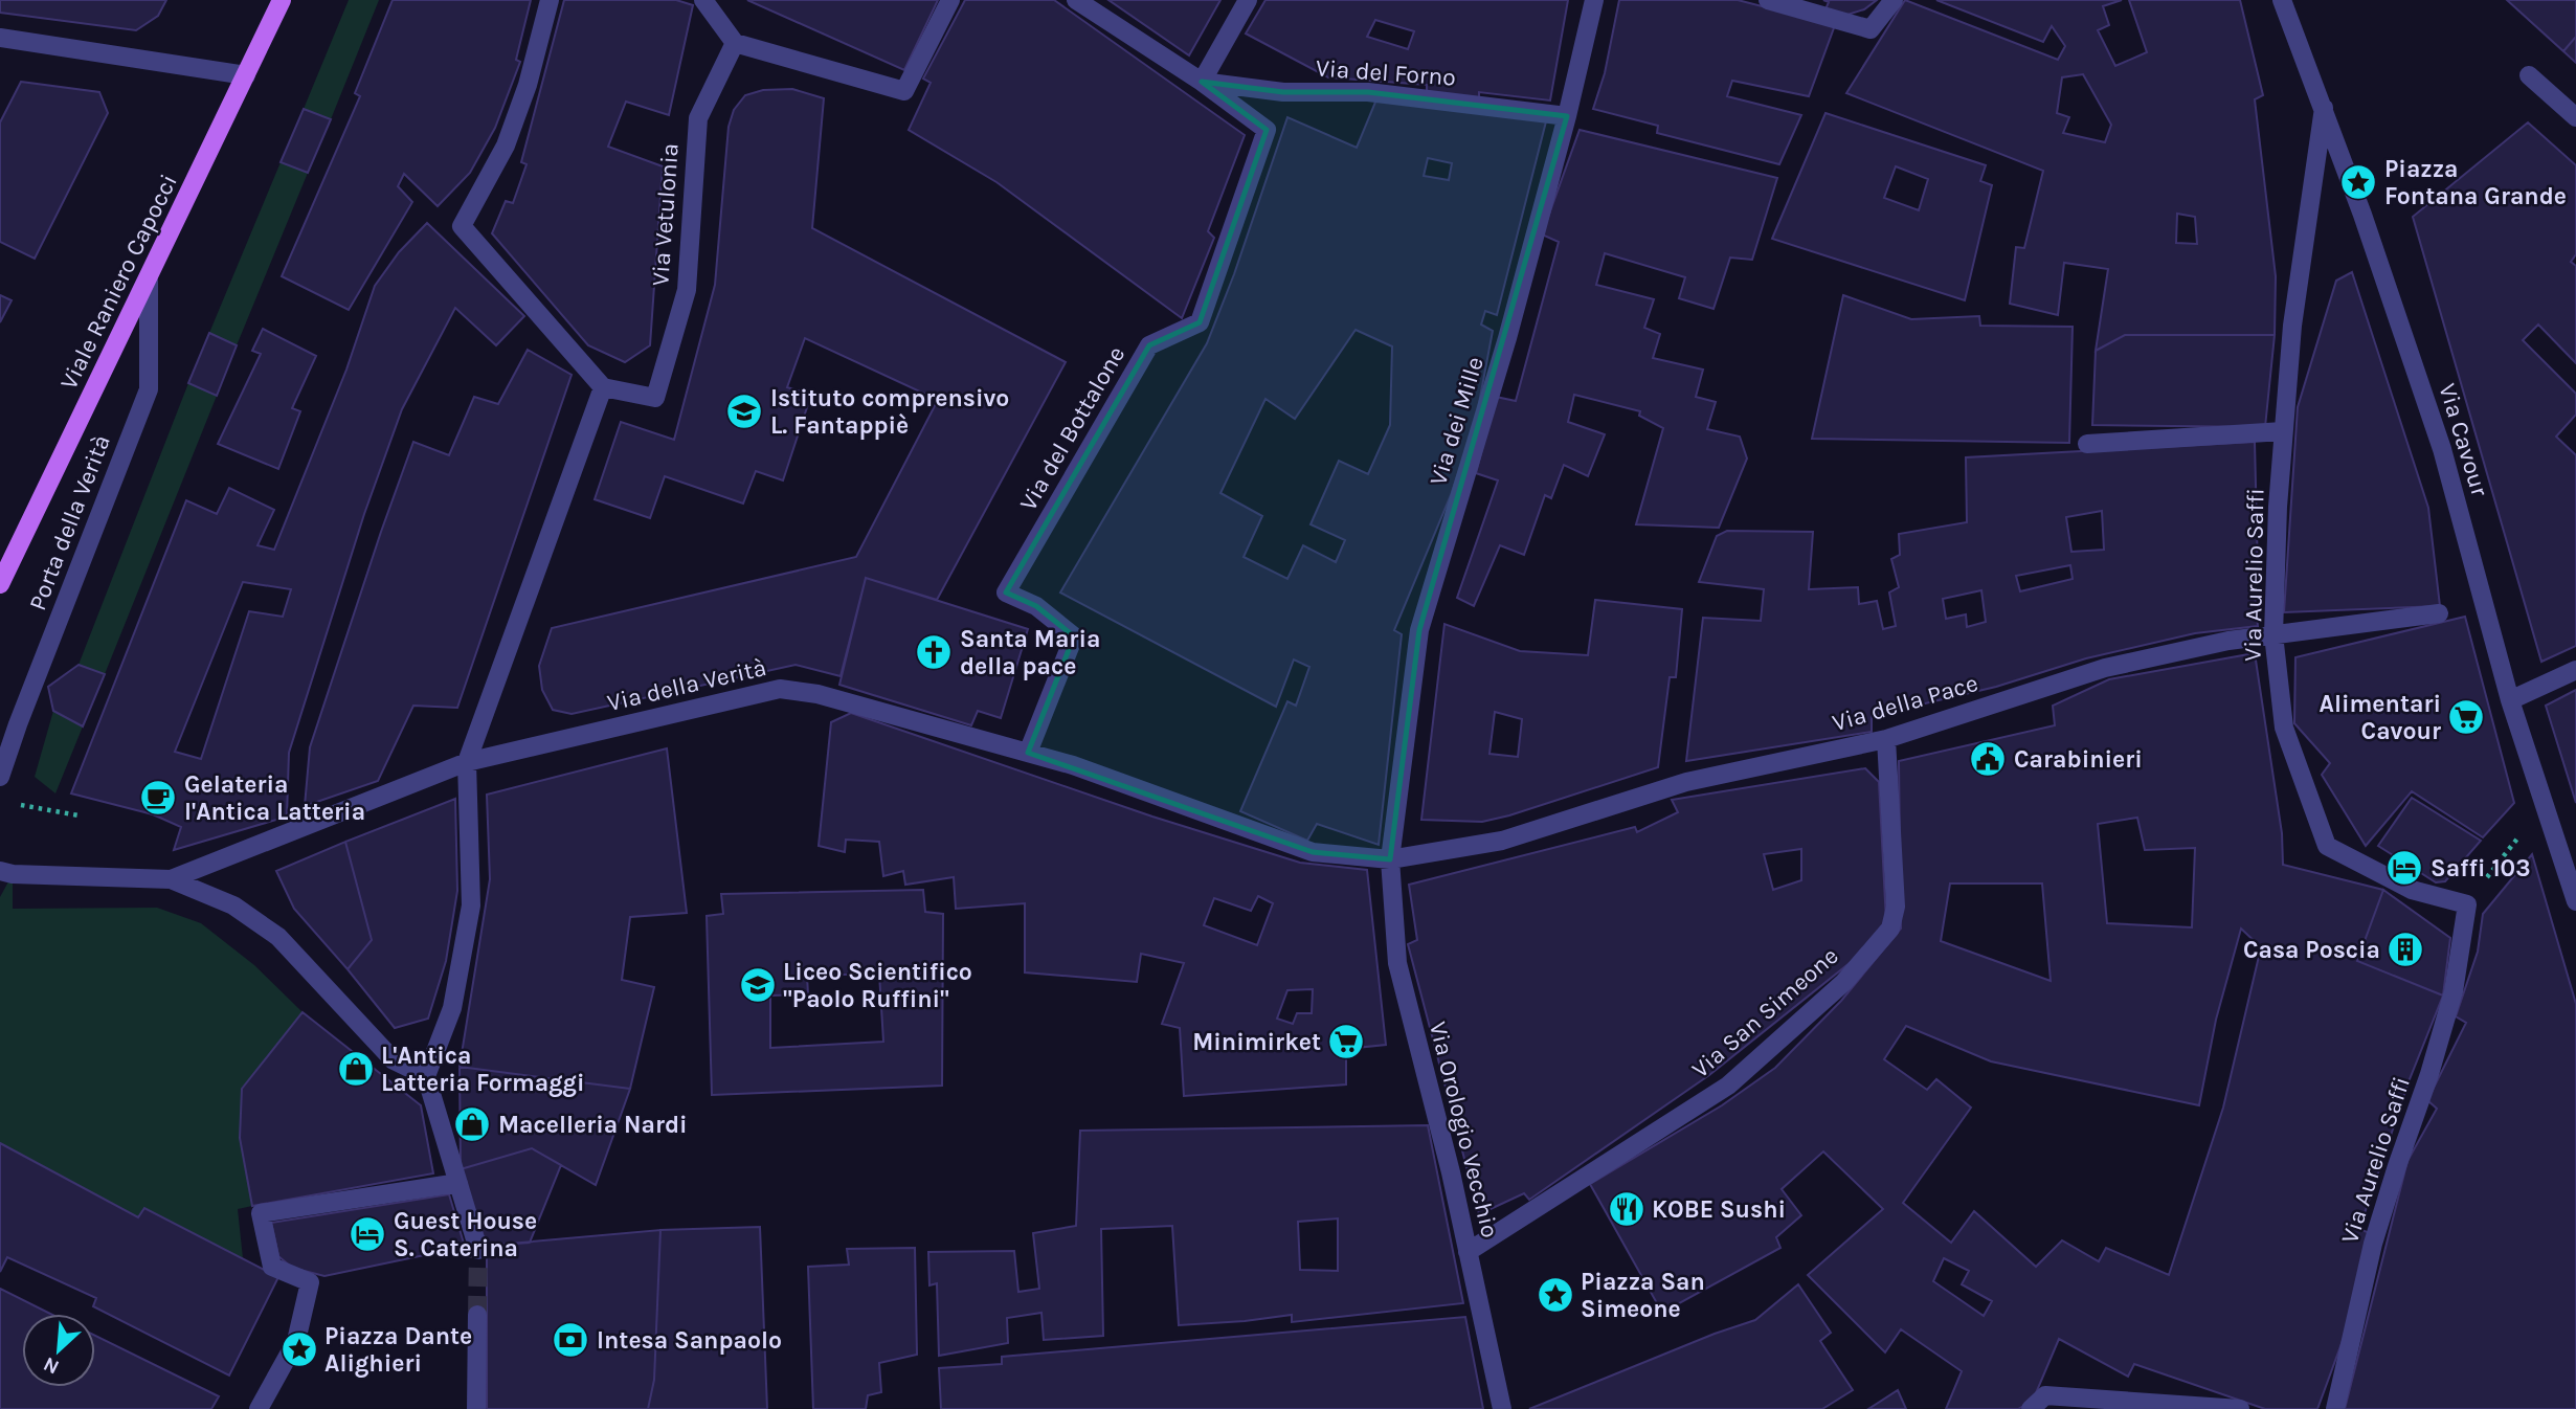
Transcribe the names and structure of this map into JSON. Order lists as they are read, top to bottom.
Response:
{
  "streets": {
    "main road": ["Viale Raniero Capocci"],
    "street": [
      "Via del Forno",
      "Via Vetulonia",
      "Via dei Mille",
      "Via del Bottalone",
      "Via Cavour",
      "Porta della Verità",
      "Via Aurelio Saffi",
      "Via della Verità",
      "Via della Pace",
      "Via San Simeone",
      "Via Orologio Vecchio"
    ]
  },
  "crossings": [
    ["Via del Forno", "Via dei Mille"],
    ["Via del Forno", "Via del Bottalone"],
    ["Viale Raniero Capocci", "Porta della Verità"],
    ["Via dei Mille", "Via della Verità"],
    ["Via dei Mille", "Via della Pace"],
    ["Via dei Mille", "Via Orologio Vecchio"],
    ["Via del Bottalone", "Via della Verità"],
    ["Via Cavour", "Via Aurelio Saffi"],
    ["Via Aurelio Saffi", "Via della Pace"],
    ["Via della Verità", "Via della Pace"],
    ["Via della Verità", "Via Orologio Vecchio"],
    ["Via della Pace", "Via San Simeone"],
    ["Via della Pace", "Via Orologio Vecchio"],
    ["Via San Simeone", "Via Orologio Vecchio"]
  ],
  "places": {
    "place": ["Piazza Fontana Grande", "Piazza San Simeone", "Piazza Dante Alighieri"],
    "school or university": ["Istituto comprensivo L. Fantappiè", "Liceo Scientifico \"Paolo Ruffini\""],
    "church": ["Santa Maria della pace"],
    "supermarket": ["Alimentari Cavour", "Minimirket"],
    "public building": ["Carabinieri"],
    "cafe": ["Gelateria l'Antica Latteria"],
    "hotel": ["Saffi 103", "Guest House S. Caterina"],
    "building": ["Casa Poscia"],
    "shop": ["L'Antica Latteria Formaggi", "Macelleria Nardi"],
    "restaurant": ["KOBE Sushi"],
    "bank": ["Intesa Sanpaolo"]
  },
  "north": "bottom left"
}
